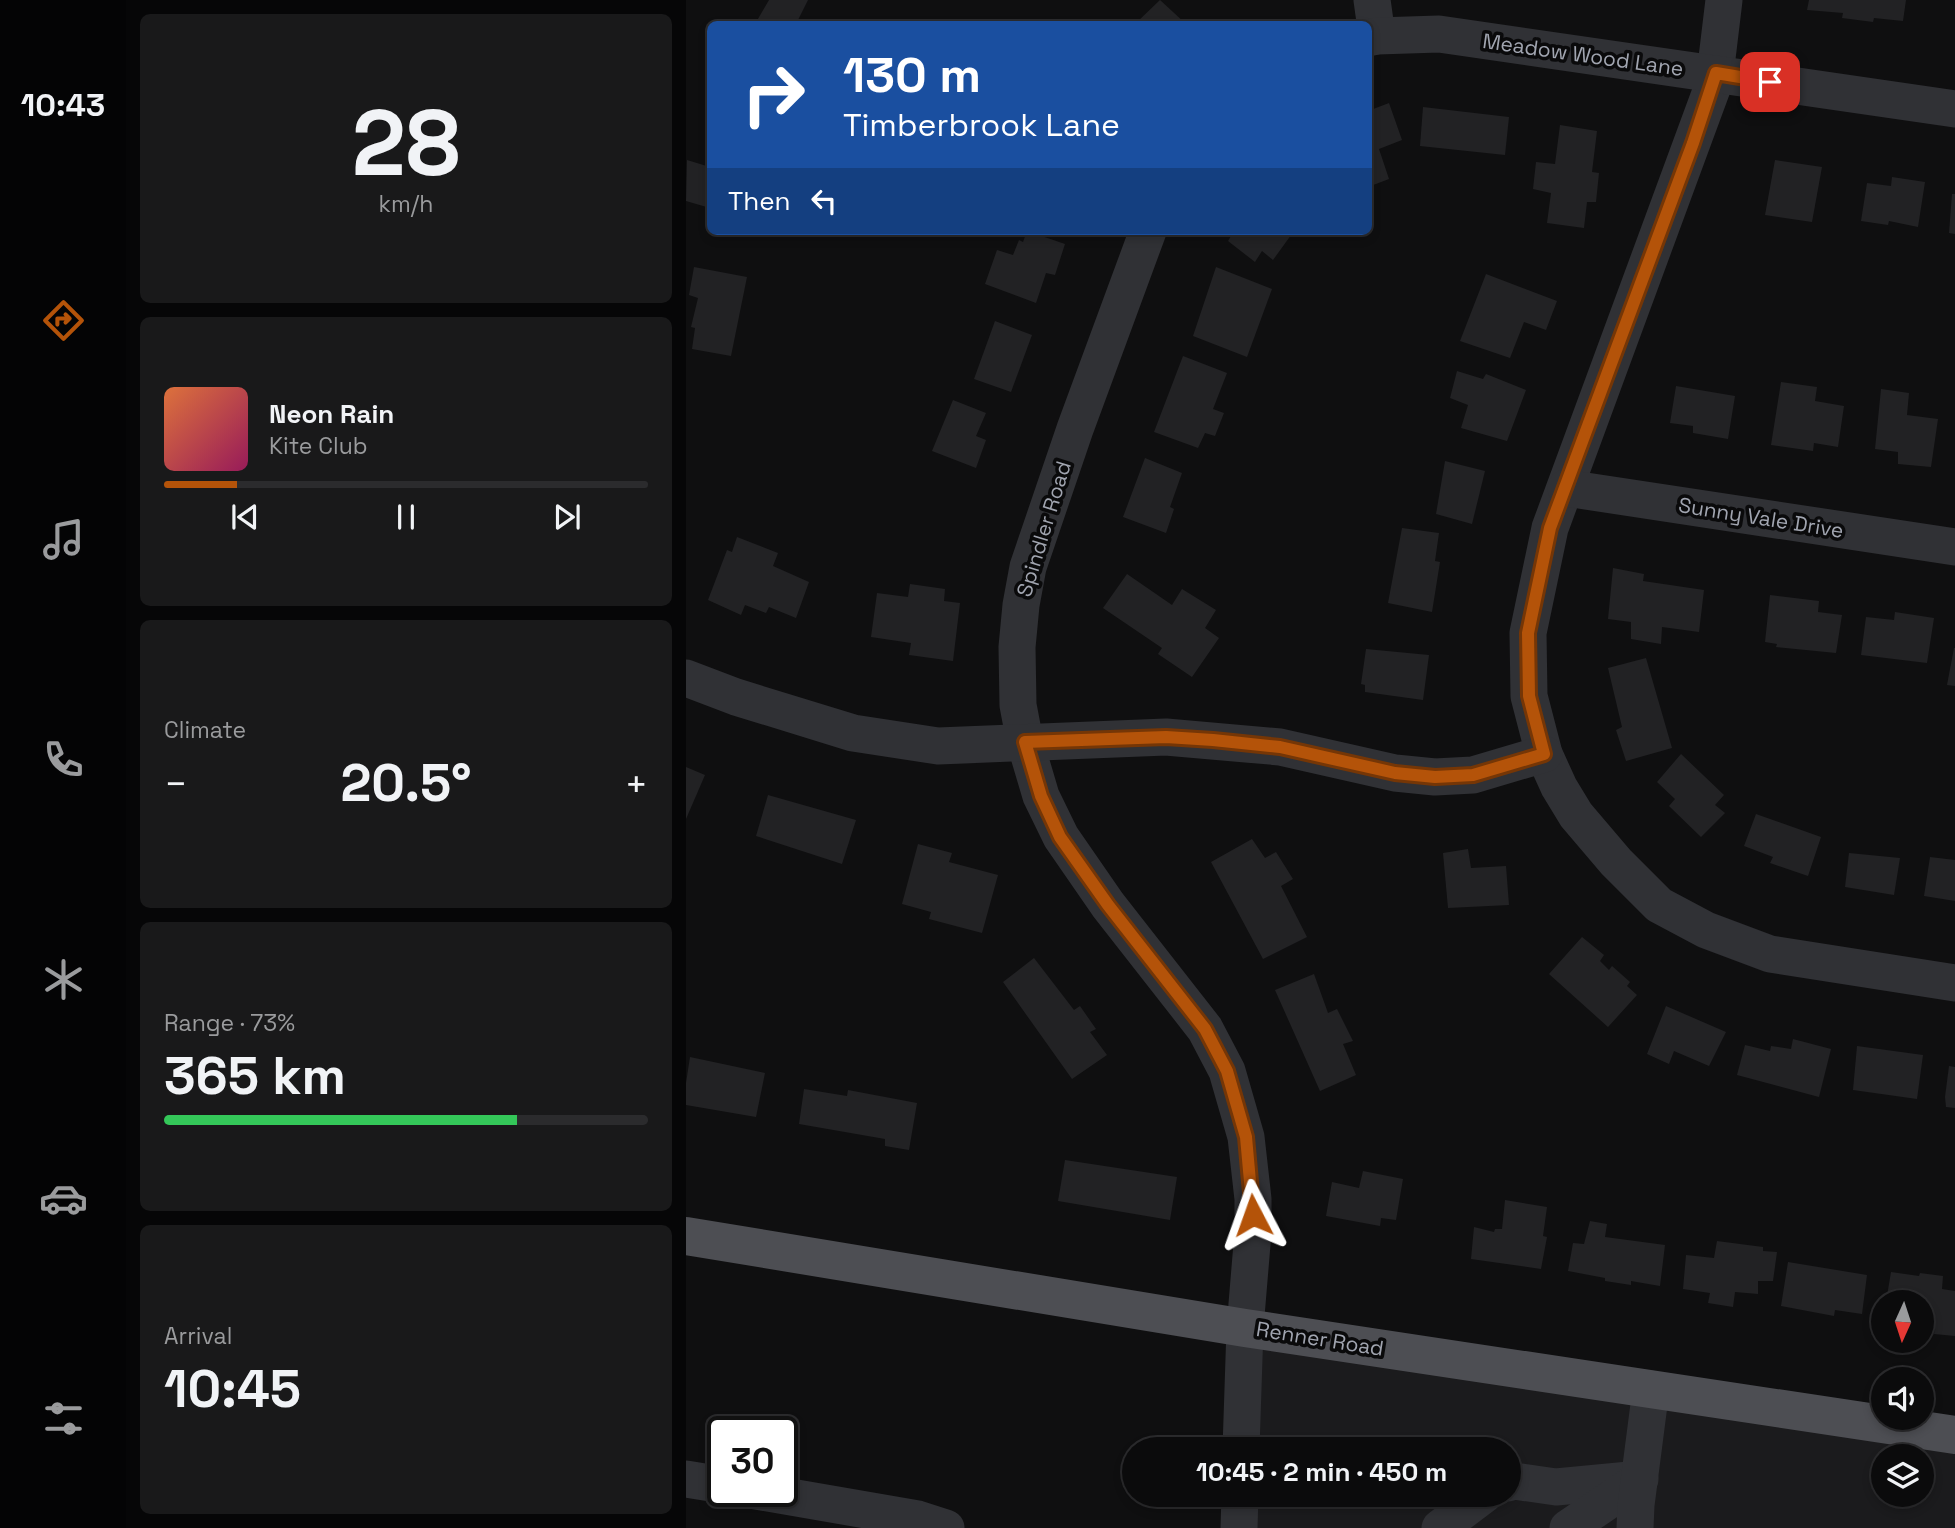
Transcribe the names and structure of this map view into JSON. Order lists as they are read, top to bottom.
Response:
{
  "streets": {
    "main road": ["Renner Road"],
    "street": ["Meadow Wood Lane", "Sunny Vale Drive", "Spindler Road"]
  },
  "crossings": [
    ["Spindler Road", "Renner Road"]
  ],
  "north": "bottom",
  "page": {
    "tabs": "10:43",
    "tile": [
      ["28", "km/h"],
      "Climate",
      ["Range · 73%", "365 km"],
      ["Arrival", "10:45"]
    ],
    "turn": ["130 m", "Timberbrook Lane"],
    "then": "Then",
    "song": ["Neon Rain", "Kite Club"],
    "heat": ["−", "20.5°", "+"],
    "limit": "30",
    "trip": "10:45 · 2 min · 450 m"
  }
}
